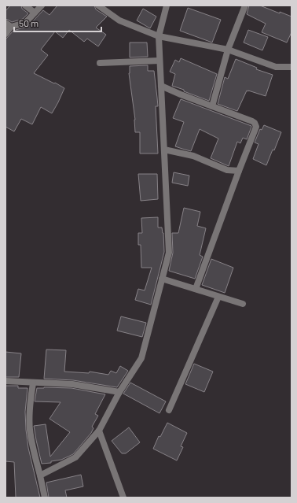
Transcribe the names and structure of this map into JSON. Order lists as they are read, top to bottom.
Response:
{
  "scale_bar": "50 m"
}
